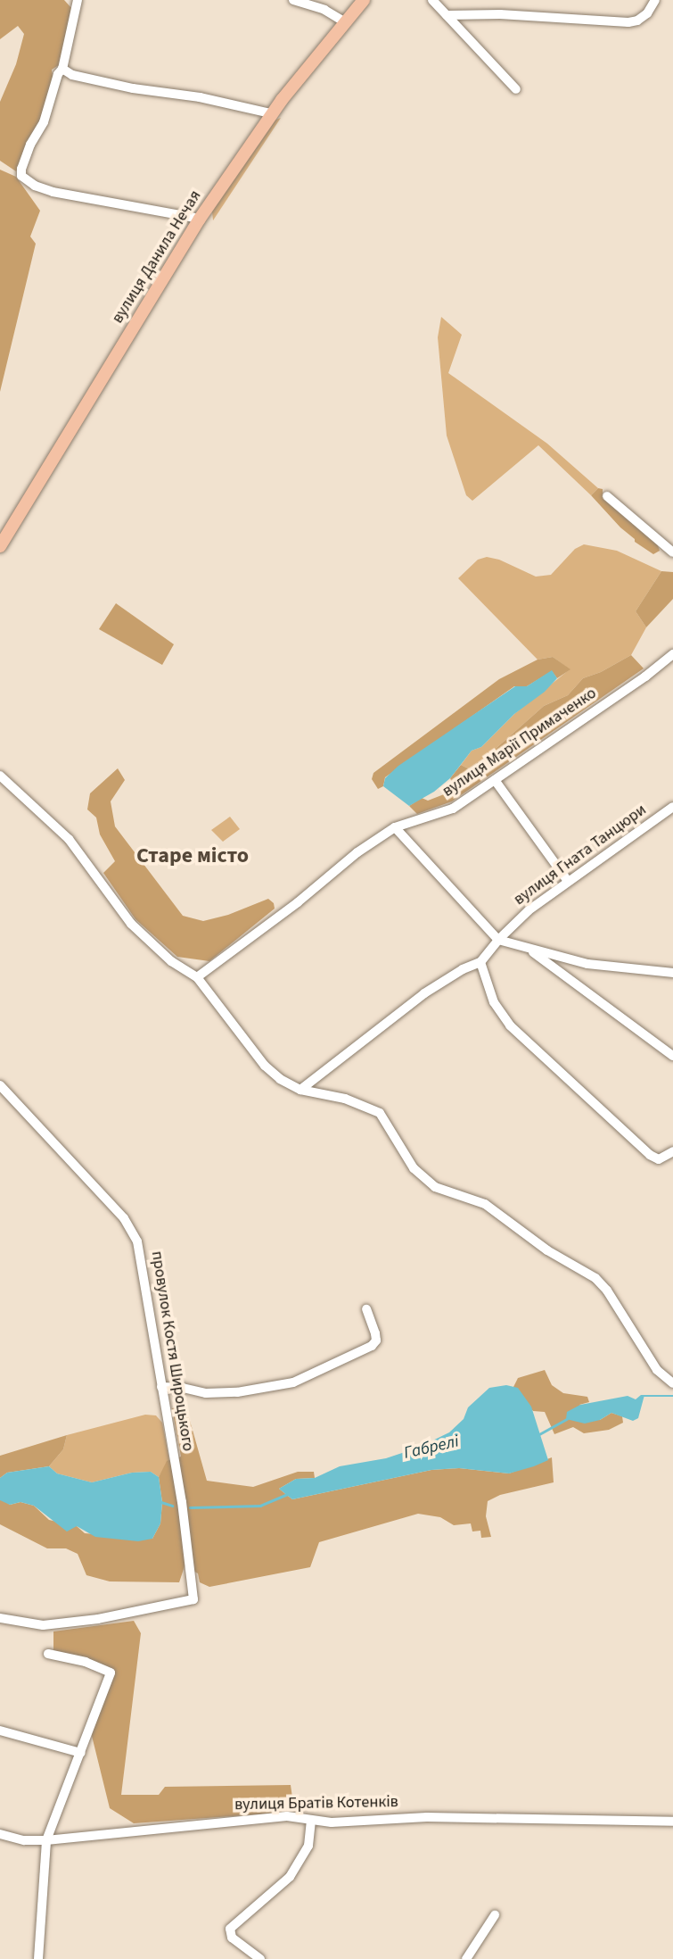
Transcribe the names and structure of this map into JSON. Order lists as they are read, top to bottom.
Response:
{
  "streets": {
    "main road": ["вулиця Данила Нечая"],
    "street": [
      "вулиця Марії Примаченко",
      "вулиця Гната Танцюри",
      "провулок Костя Широцького",
      "вулиця Братів Котенків"
    ]
  },
  "districts": ["Старе місто"],
  "water": ["Габрелі"]
}
